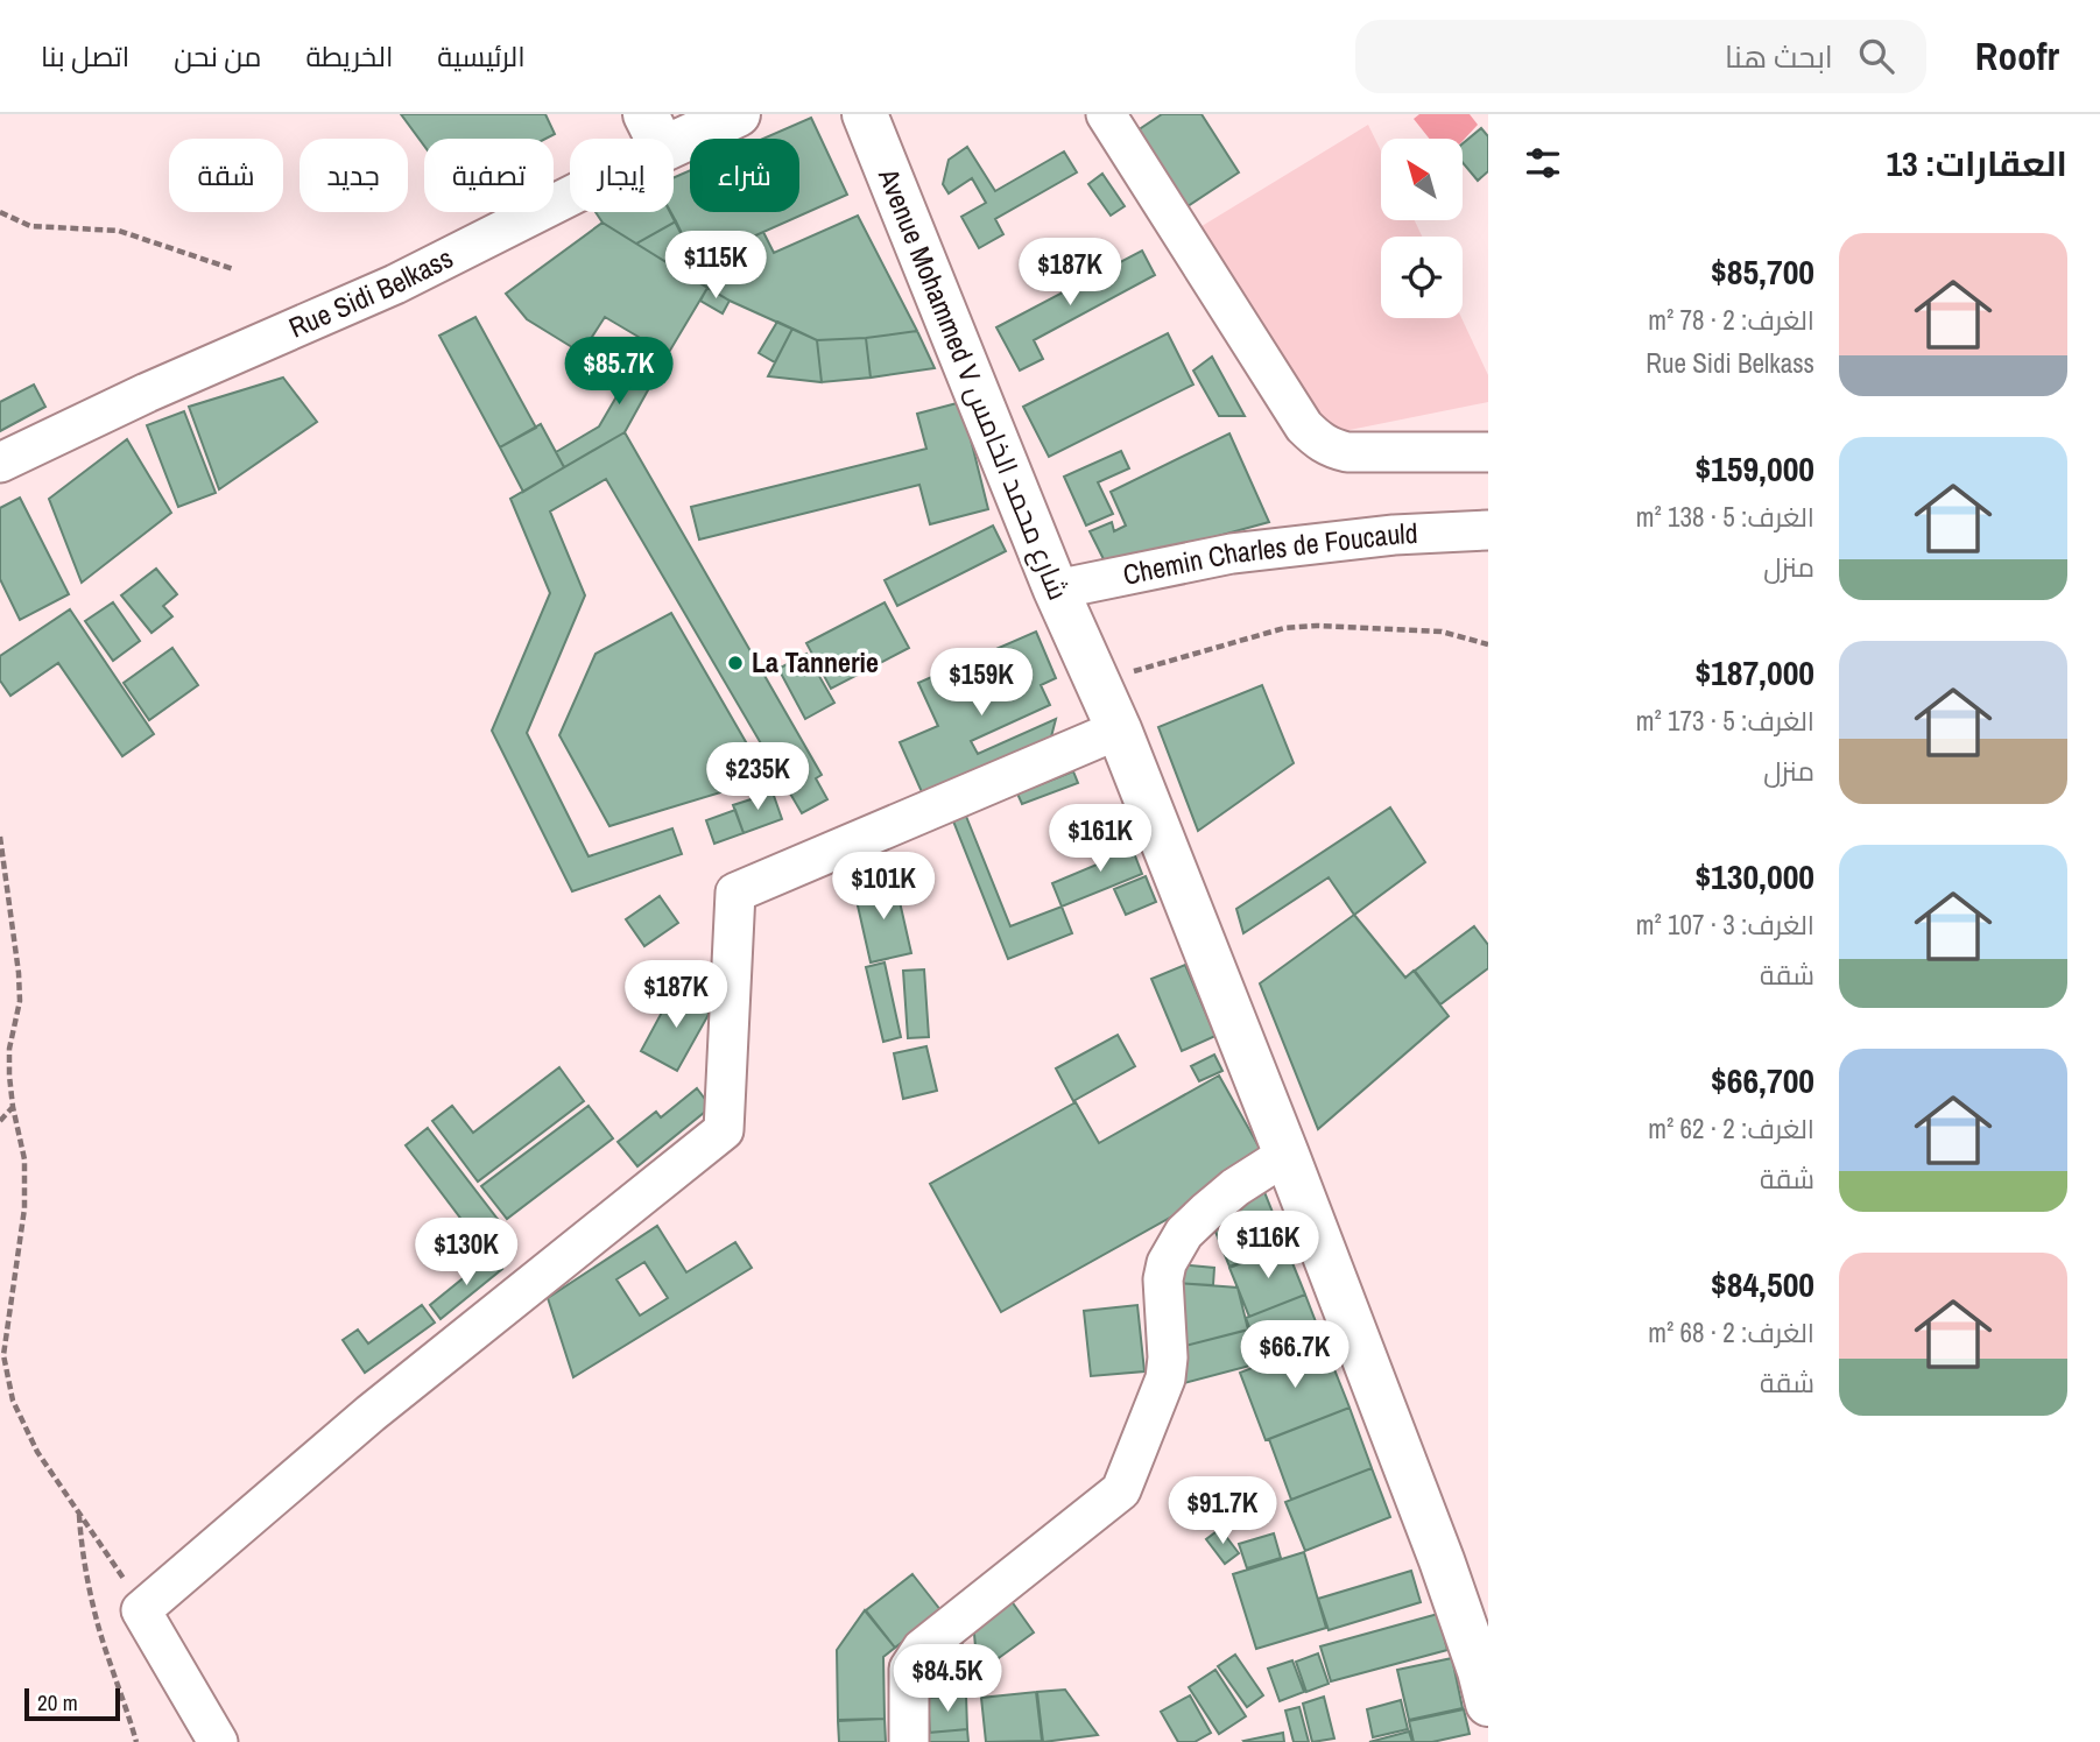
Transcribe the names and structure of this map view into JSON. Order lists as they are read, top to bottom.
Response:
{
  "streets": {
    "street": ["Rue Sidi Belkass", "Avenue Mohammed V شارع محمد الخامس", "Chemin Charles de Foucauld"]
  },
  "crossings": [
    ["Avenue Mohammed V شارع محمد الخامس", "Chemin Charles de Foucauld"]
  ],
  "places": ["La Tannerie"],
  "scale_bar": "20 m",
  "north": "top left",
  "page": {
    "header": "Roofr",
    "search": "ابحث هنا",
    "nav": [
      "الرئيسية",
      "الخريطة",
      "من نحن",
      "اتصل بنا"
    ],
    "heading": "العقارات: 13",
    "chip": [
      "شراء",
      "إيجار",
      "تصفية",
      "جديد",
      "شقة"
    ],
    "list": [
      {
        "name": "$85,700",
        "note": "الغرف: 2 · 78 m² · Rue Sidi Belkass"
      },
      {
        "name": "$159,000",
        "note": "الغرف: 5 · 138 m² · منزل"
      },
      {
        "name": "$187,000",
        "note": "الغرف: 5 · 173 m² · منزل"
      },
      {
        "name": "$130,000",
        "note": "الغرف: 3 · 107 m² · شقة"
      },
      {
        "name": "$66,700",
        "note": "الغرف: 2 · 62 m² · شقة"
      },
      {
        "name": "$84,500",
        "note": "الغرف: 2 · 68 m² · شقة"
      }
    ],
    "price": [
      "$115K",
      "$187K",
      "$85.7K",
      "$159K",
      "$235K",
      "$161K",
      "$101K",
      "$187K",
      "$116K",
      "$130K",
      "$66.7K",
      "$91.7K",
      "$84.5K"
    ],
    "scale": "20 m"
  }
}
